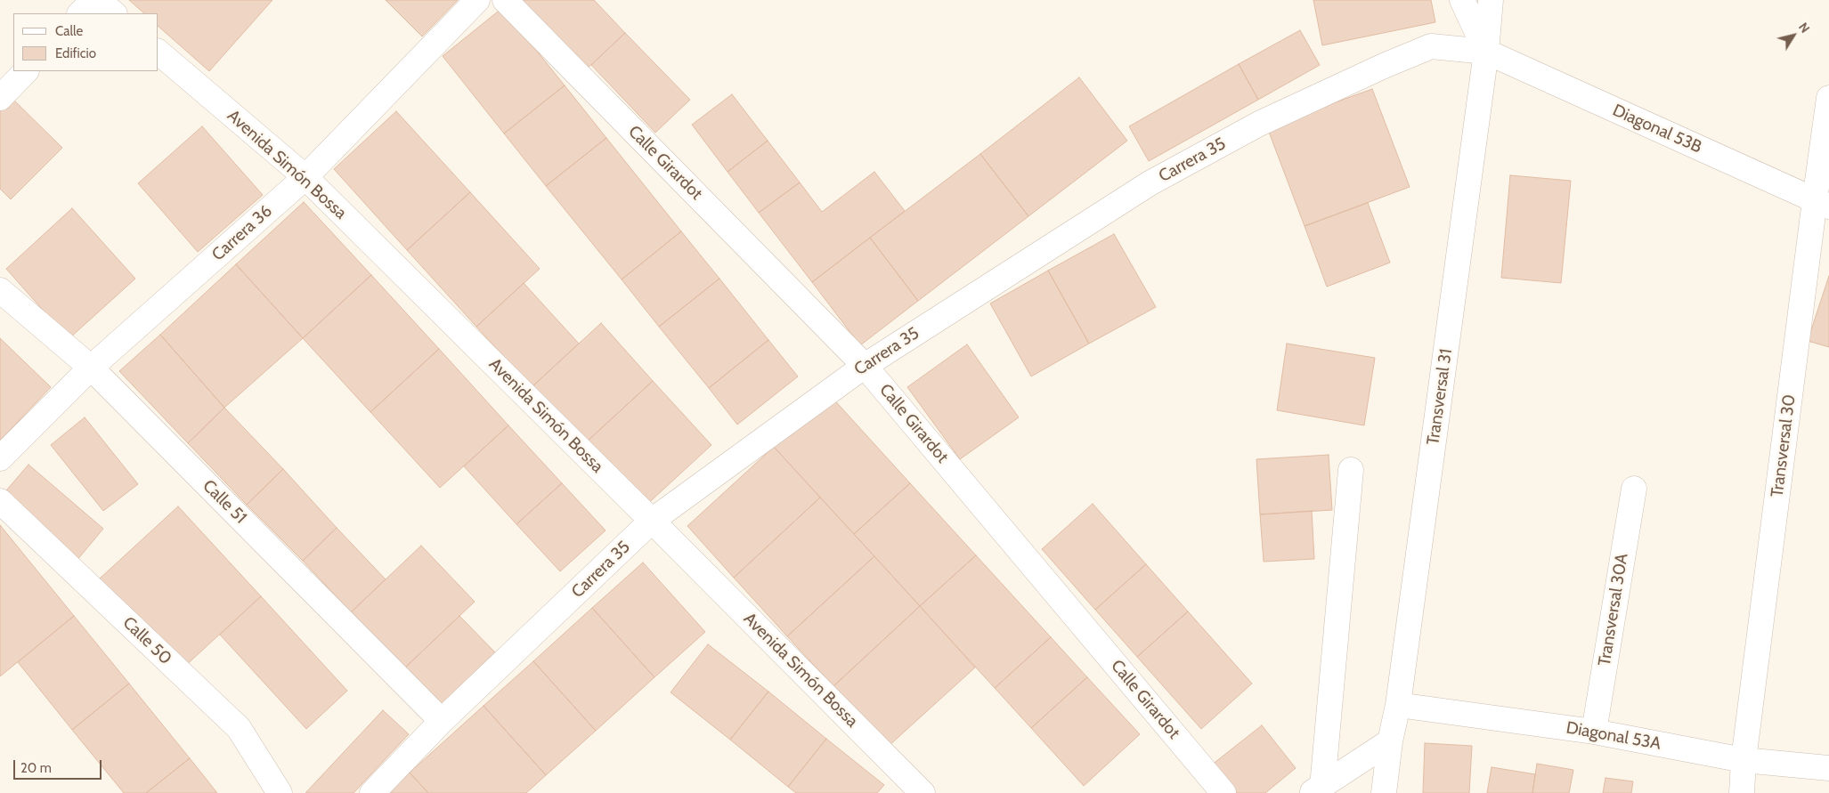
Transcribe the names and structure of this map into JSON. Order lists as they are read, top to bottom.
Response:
{
  "streets": {
    "street": [
      "Diagonal 53B",
      "Carrera 35",
      "Calle Girardot",
      "Avenida Simón Bossa",
      "Carrera 36",
      "Transversal 31",
      "Transversal 30",
      "Calle 51",
      "Transversal 30A",
      "Calle 50",
      "Diagonal 53A"
    ]
  },
  "crossings": [
    ["Diagonal 53B", "Carrera 35"],
    ["Diagonal 53B", "Transversal 31"],
    ["Diagonal 53B", "Transversal 30"],
    ["Carrera 35", "Calle Girardot"],
    ["Carrera 35", "Avenida Simón Bossa"],
    ["Carrera 35", "Transversal 31"],
    ["Carrera 35", "Calle 51"],
    ["Avenida Simón Bossa", "Carrera 36"],
    ["Carrera 36", "Calle 51"],
    ["Transversal 31", "Diagonal 53A"],
    ["Transversal 30", "Diagonal 53A"],
    ["Transversal 30A", "Diagonal 53A"]
  ],
  "legend": ["Calle", "Edificio"],
  "scale_bar": "20 m",
  "north": "top right"
}
